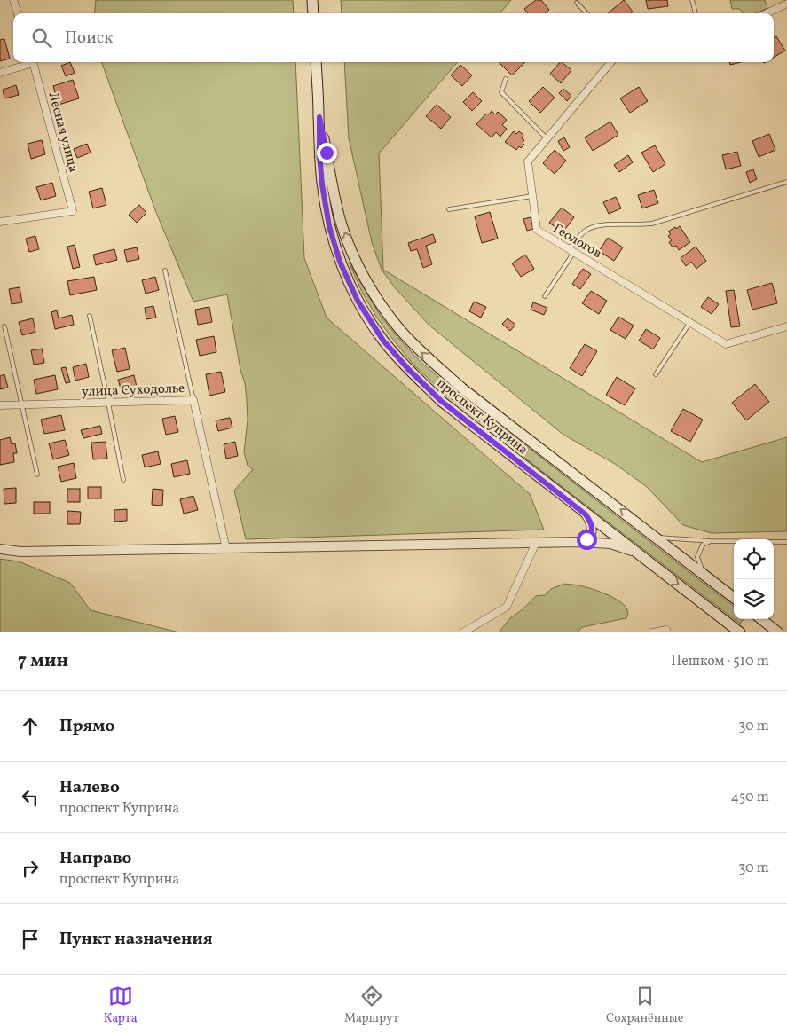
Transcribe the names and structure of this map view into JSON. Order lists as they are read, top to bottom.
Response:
{
  "streets": {
    "main road": ["проспект Куприна"],
    "street": ["Лесная улица", "Геологов", "улица Суходолье"]
  },
  "page": {
    "search": "Поиск",
    "heading": ["7 мин", "Пешком · 510 m"],
    "list": [
      ["Прямо", "30 m"],
      ["Налево", "проспект Куприна", "450 m"],
      ["Направо", "проспект Куприна", "30 m"],
      "Пункт назначения"
    ],
    "nav": ["Карта", "Маршрут", "Сохранённые"]
  }
}
